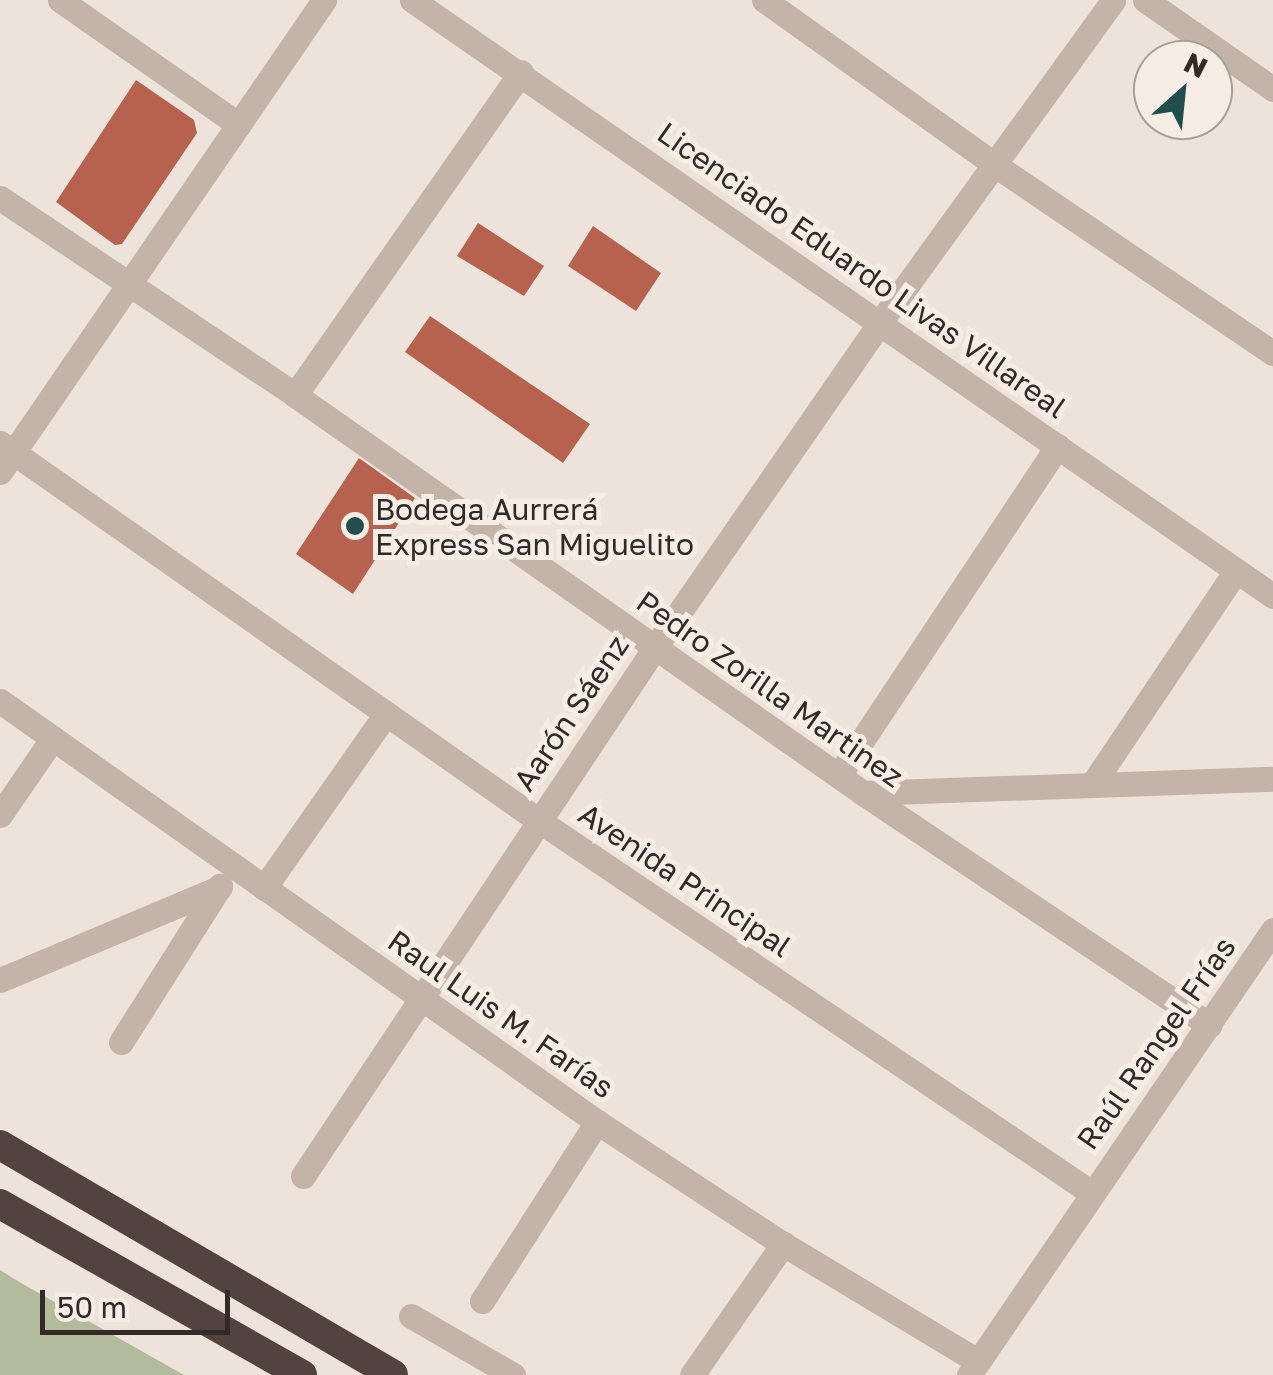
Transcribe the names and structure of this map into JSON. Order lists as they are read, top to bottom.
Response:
{
  "streets": {
    "street": [
      "Licenciado Eduardo Livas Villareal",
      "Pedro Zorilla Martinez",
      "Aarón Sáenz",
      "Avenida Principal",
      "Raul Luis M. Farías",
      "Raúl Rangel Frías"
    ]
  },
  "crossings": [
    ["Licenciado Eduardo Livas Villareal", "Aarón Sáenz"],
    ["Pedro Zorilla Martinez", "Aarón Sáenz"],
    ["Pedro Zorilla Martinez", "Raúl Rangel Frías"],
    ["Aarón Sáenz", "Avenida Principal"],
    ["Aarón Sáenz", "Raul Luis M. Farías"],
    ["Avenida Principal", "Raúl Rangel Frías"],
    ["Raul Luis M. Farías", "Raúl Rangel Frías"]
  ],
  "places": ["Bodega Aurrerá Express San Miguelito"],
  "scale_bar": "50 m",
  "north": "top right"
}
